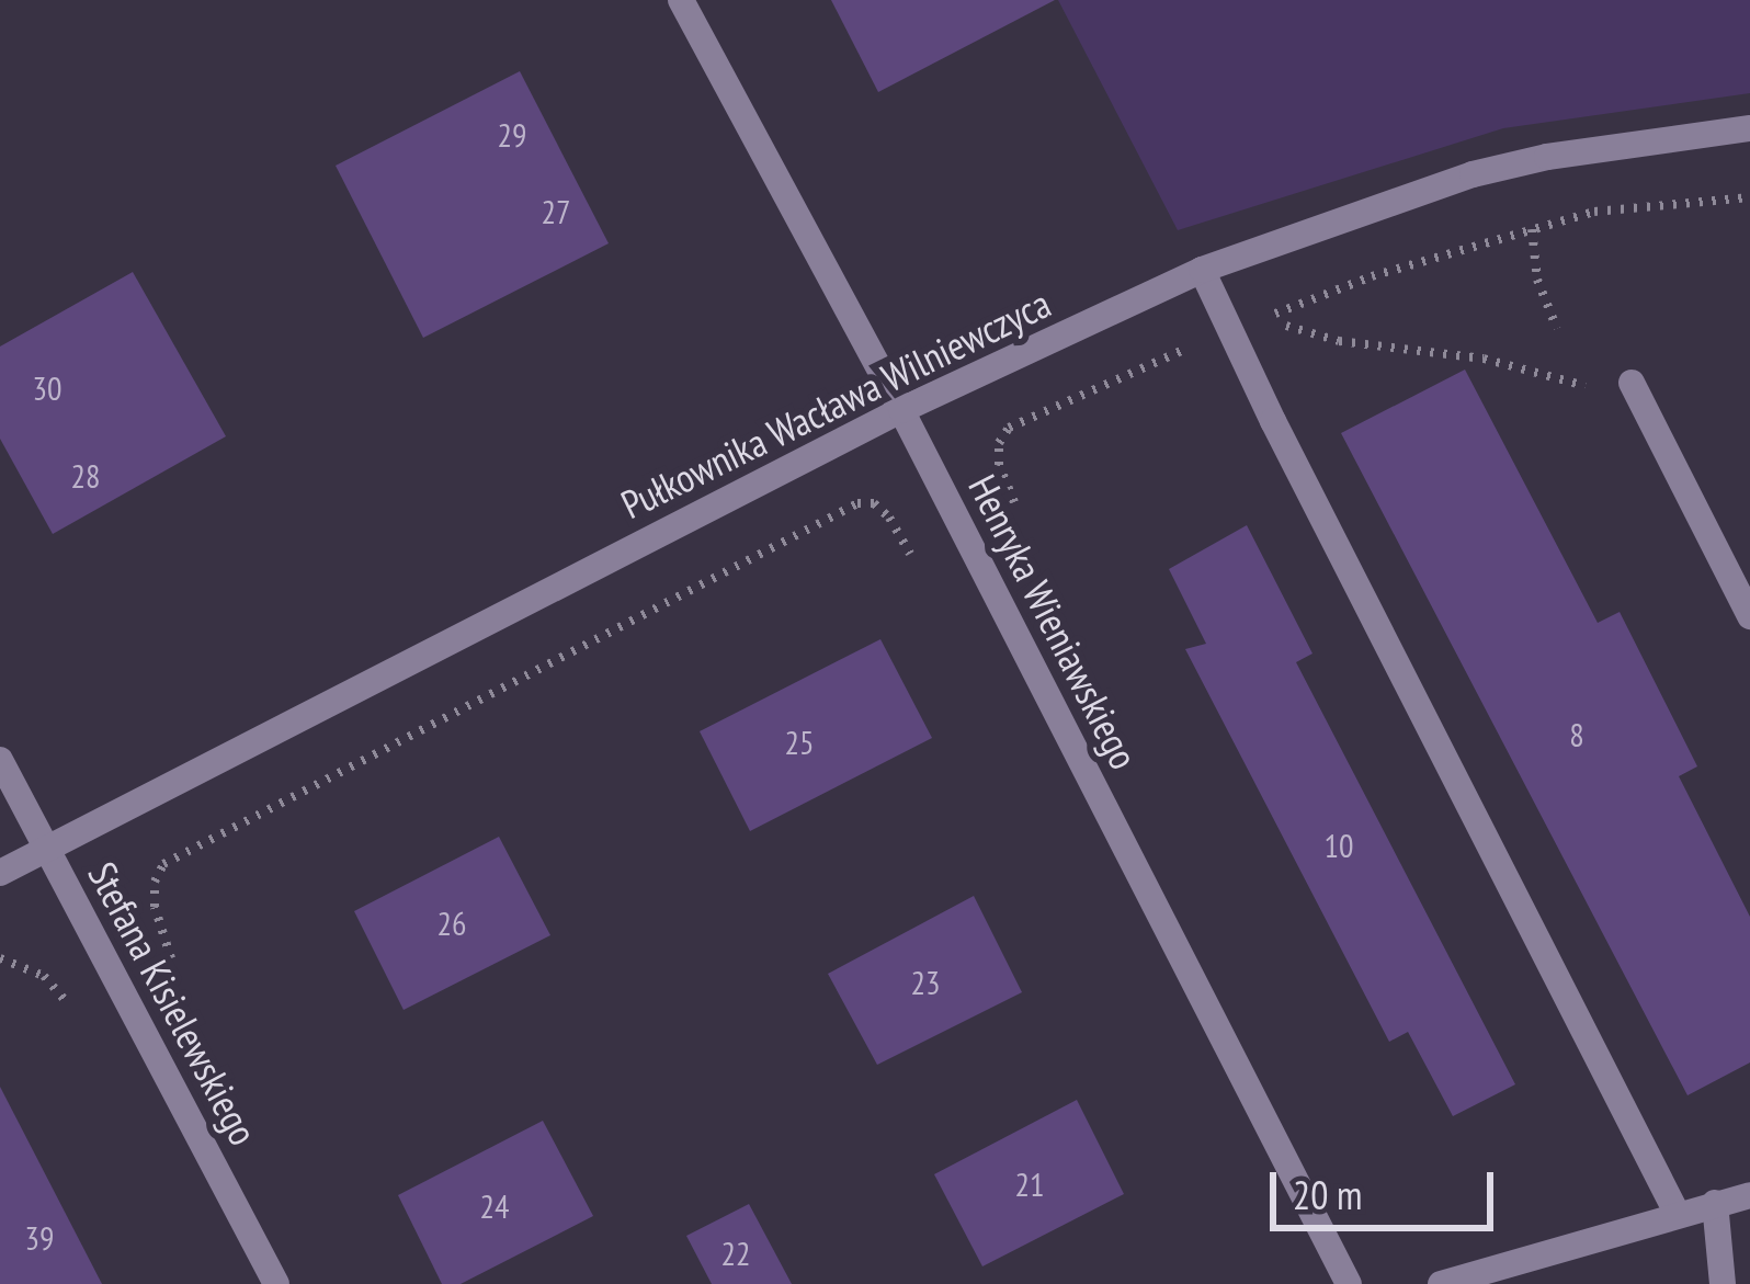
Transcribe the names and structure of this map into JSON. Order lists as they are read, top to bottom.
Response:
{
  "streets": {
    "street": ["Pułkownika Wacława Wilniewczyca", "Henryka Wieniawskiego", "Stefana Kisielewskiego"]
  },
  "crossings": [
    ["Pułkownika Wacława Wilniewczyca", "Henryka Wieniawskiego"],
    ["Pułkownika Wacława Wilniewczyca", "Stefana Kisielewskiego"]
  ],
  "house_numbers": [
    "29",
    "27",
    "30",
    "28",
    "8",
    "25",
    "10",
    "26",
    "23",
    "21",
    "24",
    "39",
    "22"
  ],
  "scale_bar": "20 m"
}
